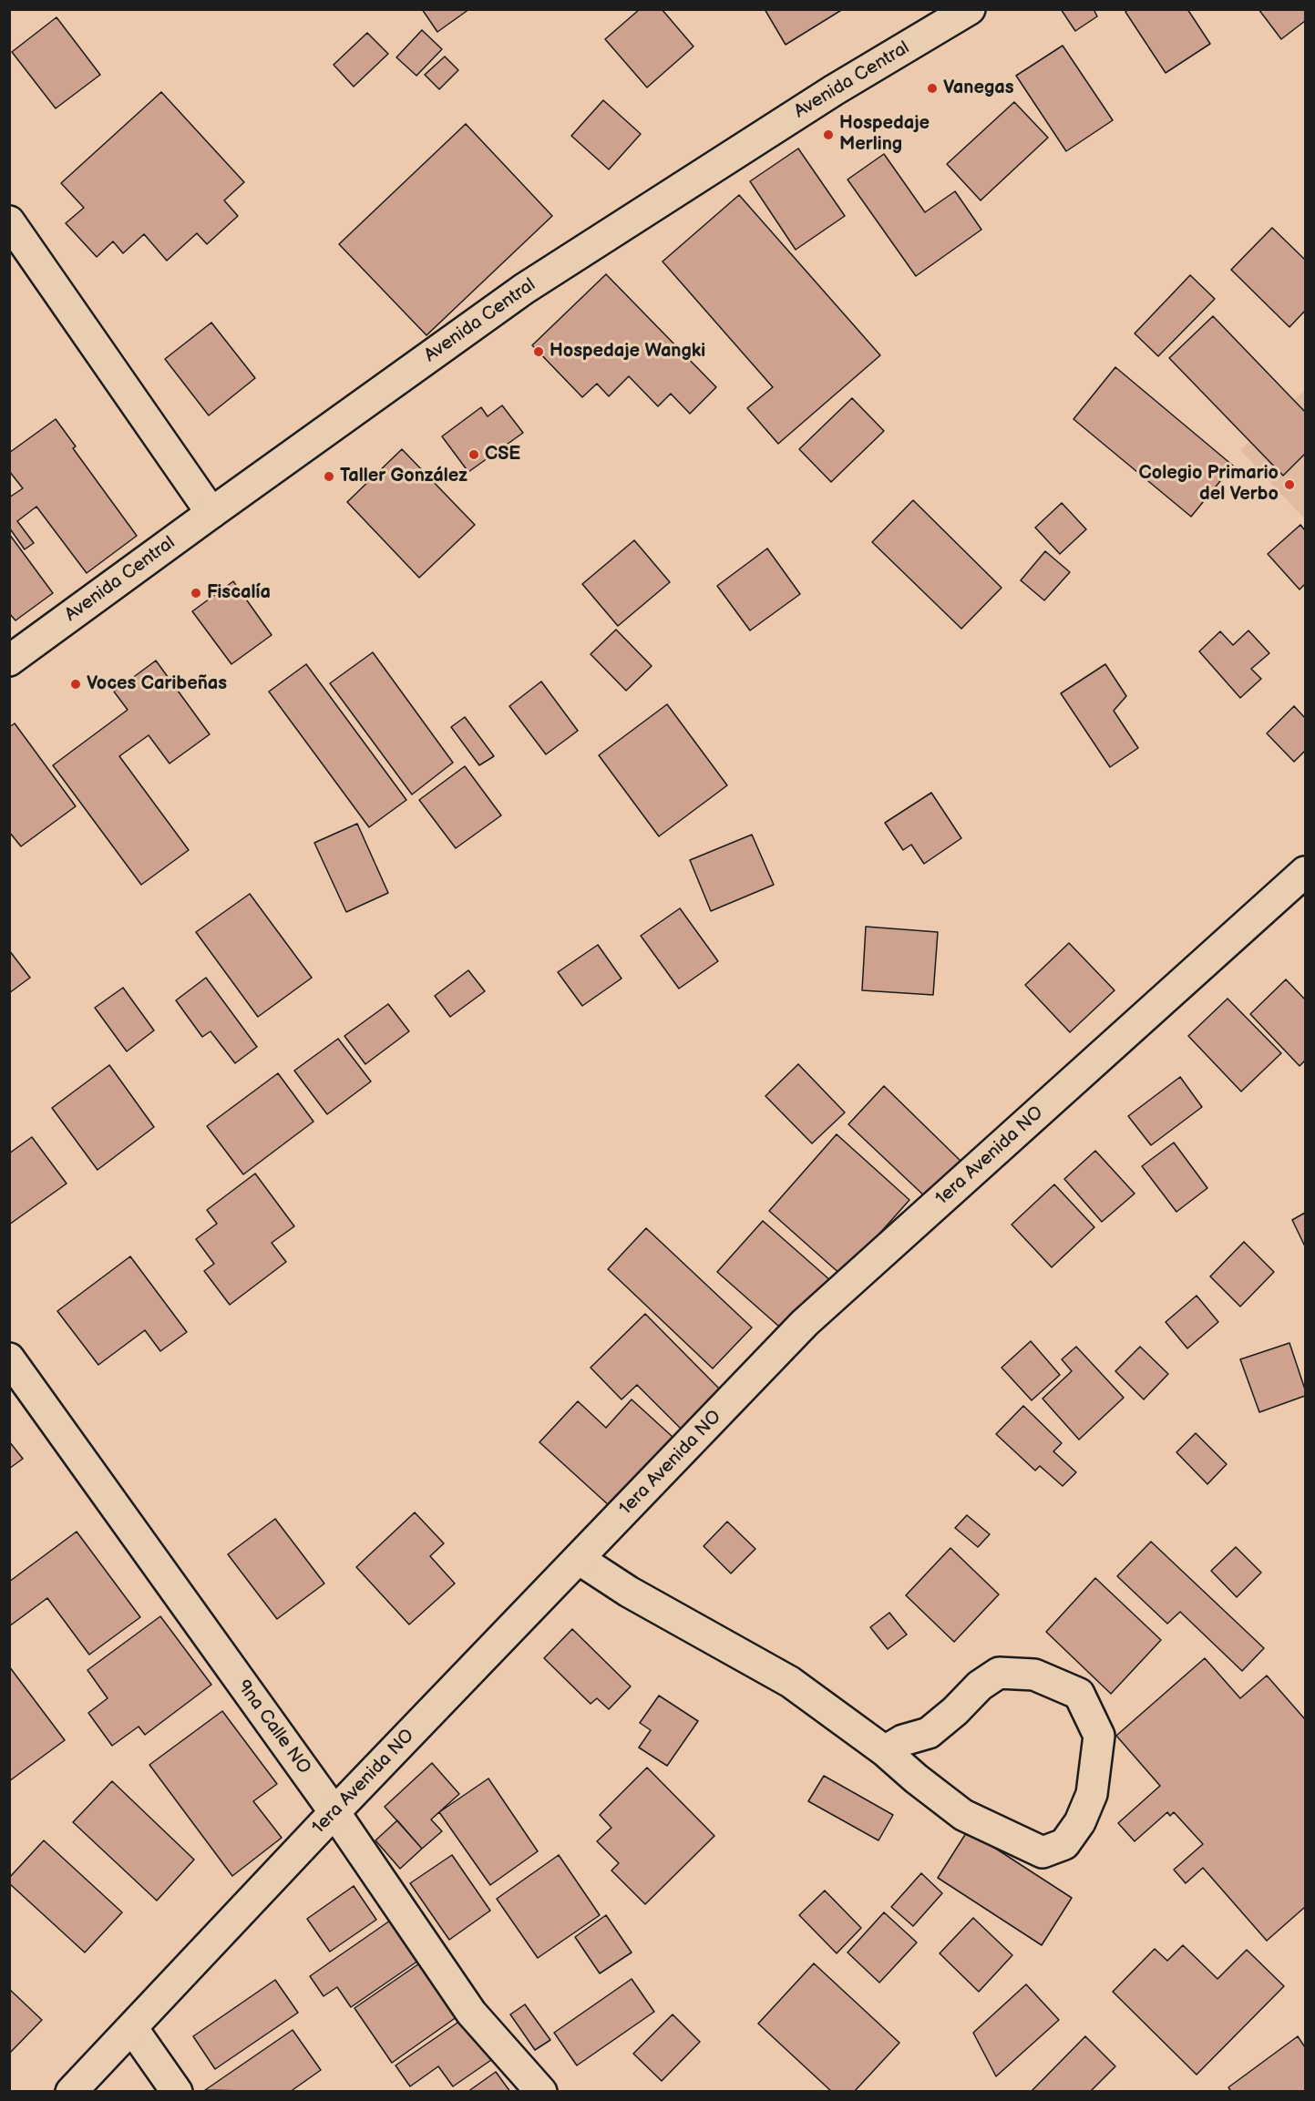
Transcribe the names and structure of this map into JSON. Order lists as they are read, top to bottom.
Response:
{
  "streets": {
    "street": ["Avenida Central", "1era Avenida NO", "9na Calle NO"]
  },
  "crossings": [
    ["1era Avenida NO", "9na Calle NO"]
  ],
  "places": [
    "Vanegas",
    "Hospedaje Merling",
    "Hospedaje Wangki",
    "CSE",
    "Taller González",
    "Colegio Primario del Verbo",
    "Fiscalía",
    "Voces Caribeñas"
  ]
}
